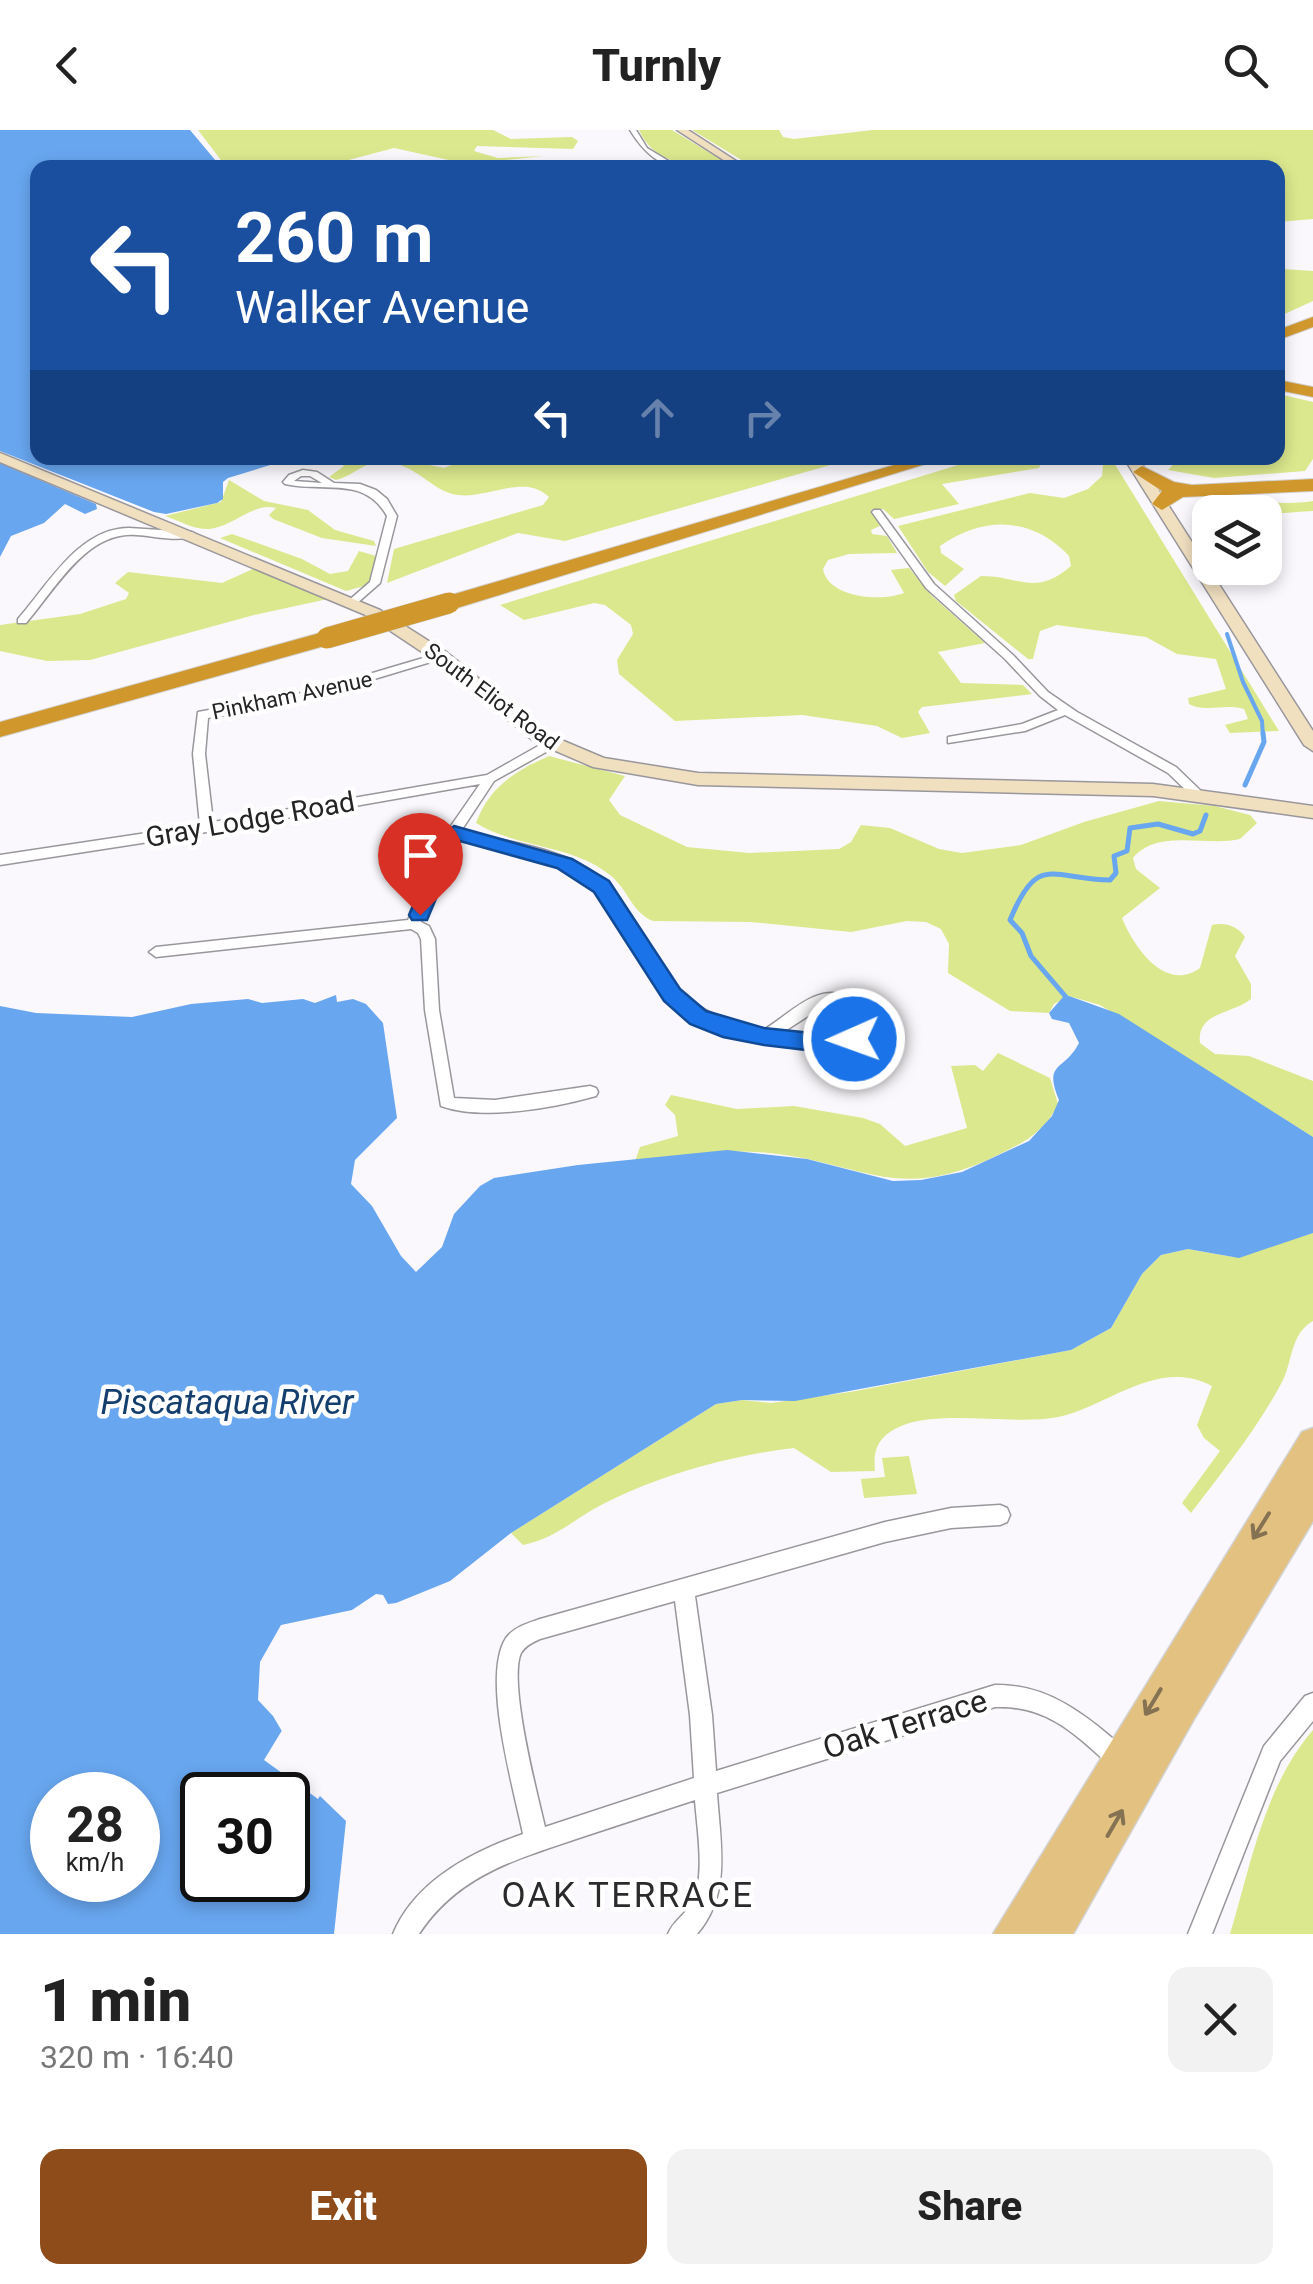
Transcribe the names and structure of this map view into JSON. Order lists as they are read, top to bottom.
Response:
{
  "streets": {
    "main road": ["South Eliot Road"],
    "street": ["Pinkham Avenue", "Gray Lodge Road", "Oak Terrace"]
  },
  "crossings": [
    ["Pinkham Avenue", "South Eliot Road"],
    ["Pinkham Avenue", "Gray Lodge Road"],
    ["South Eliot Road", "Gray Lodge Road"]
  ],
  "districts": ["OAK TERRACE"],
  "water": ["Piscataqua River"],
  "page": {
    "header": "Turnly",
    "turn": ["260 m", "Walker Avenue"],
    "speed": "28 km/h",
    "limit": "30",
    "heading": ["1 min", "320 m · 16:40"],
    "buttons": ["Exit", "Share"]
  }
}
